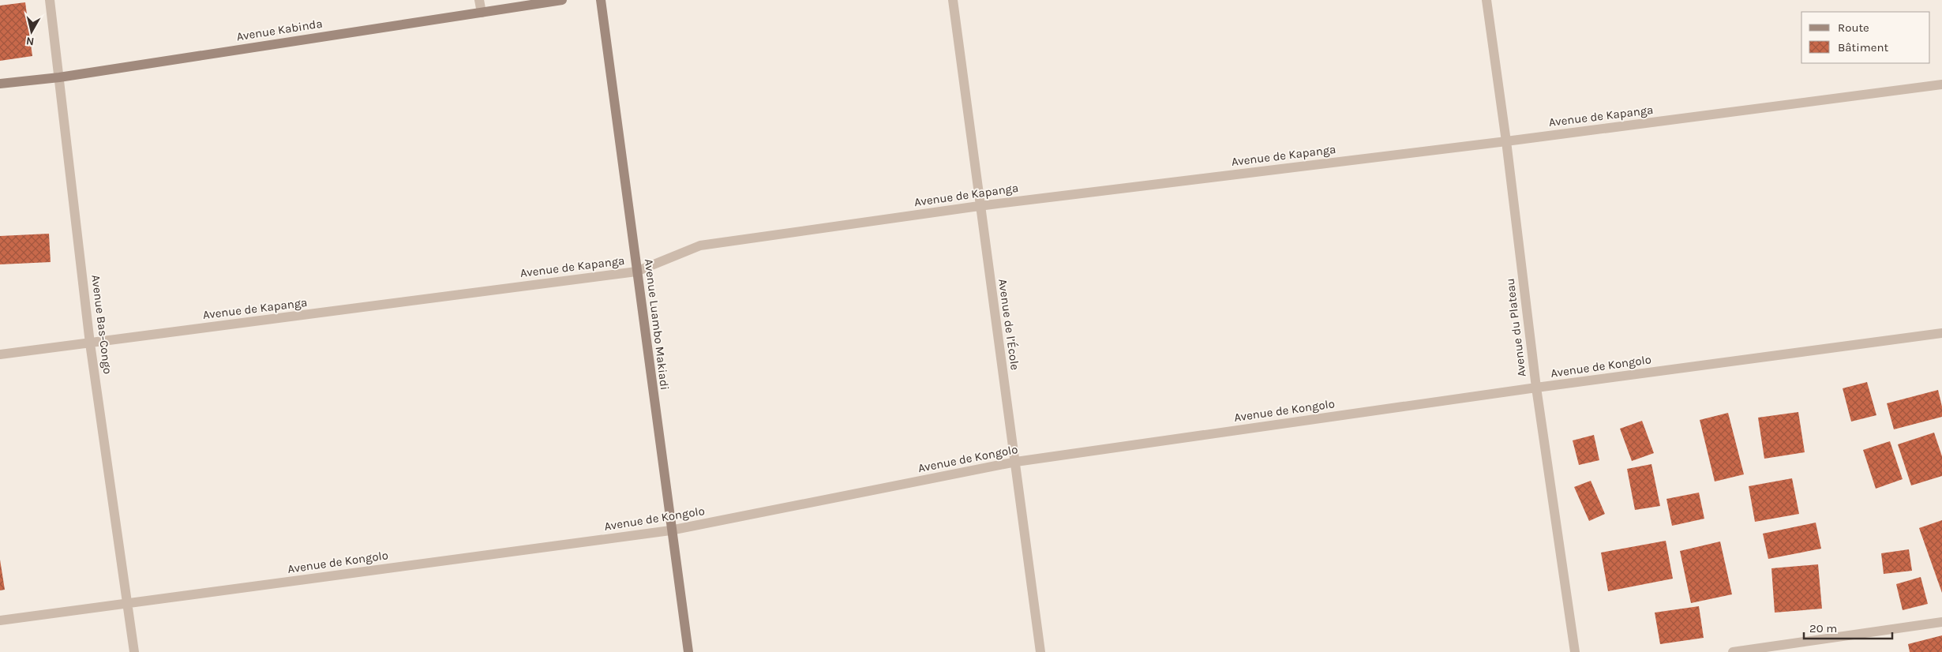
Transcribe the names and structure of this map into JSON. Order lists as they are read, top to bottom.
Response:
{
  "streets": {
    "main road": ["Avenue Kabinda", "Avenue Luambo Makiadi"],
    "street": [
      "Avenue de Kapanga",
      "Avenue Bas-Congo",
      "Avenue de l’École",
      "Avenue du Plateau",
      "Avenue de Kongolo"
    ]
  },
  "crossings": [
    ["Avenue Kabinda", "Avenue Bas-Congo"],
    ["Avenue de Kapanga", "Avenue Bas-Congo"],
    ["Avenue de Kapanga", "Avenue Luambo Makiadi"],
    ["Avenue de Kapanga", "Avenue de l’École"],
    ["Avenue de Kapanga", "Avenue du Plateau"],
    ["Avenue Bas-Congo", "Avenue de Kongolo"],
    ["Avenue Luambo Makiadi", "Avenue de Kongolo"],
    ["Avenue de l’École", "Avenue de Kongolo"],
    ["Avenue du Plateau", "Avenue de Kongolo"]
  ],
  "legend": ["Route", "Bâtiment"],
  "scale_bar": "20 m",
  "north": "bottom"
}
